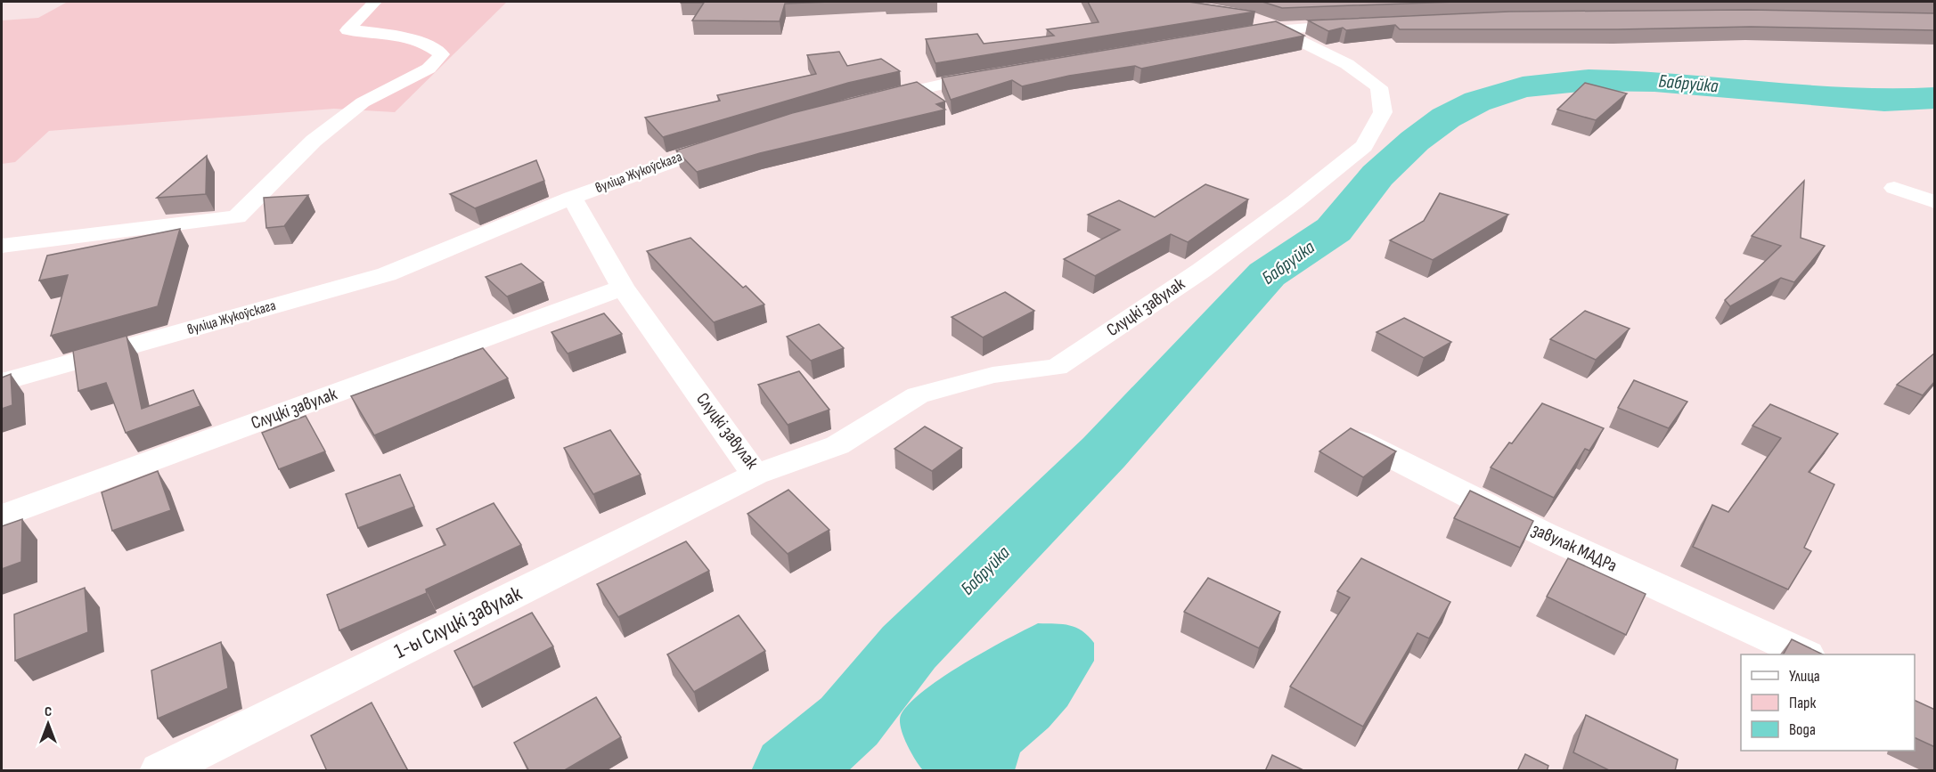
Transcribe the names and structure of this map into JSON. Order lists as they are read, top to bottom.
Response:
{
  "streets": {
    "street": [
      "вуліца Жукоўскага",
      "Слуцкі завулак",
      "завулак МАДРа",
      "1-ы Слуцкі завулак"
    ]
  },
  "crossings": [
    ["Слуцкі завулак", "1-ы Слуцкі завулак"]
  ],
  "water": ["Бабруйка"],
  "legend": ["Улица", "Парк", "Вода"],
  "north": "top"
}
